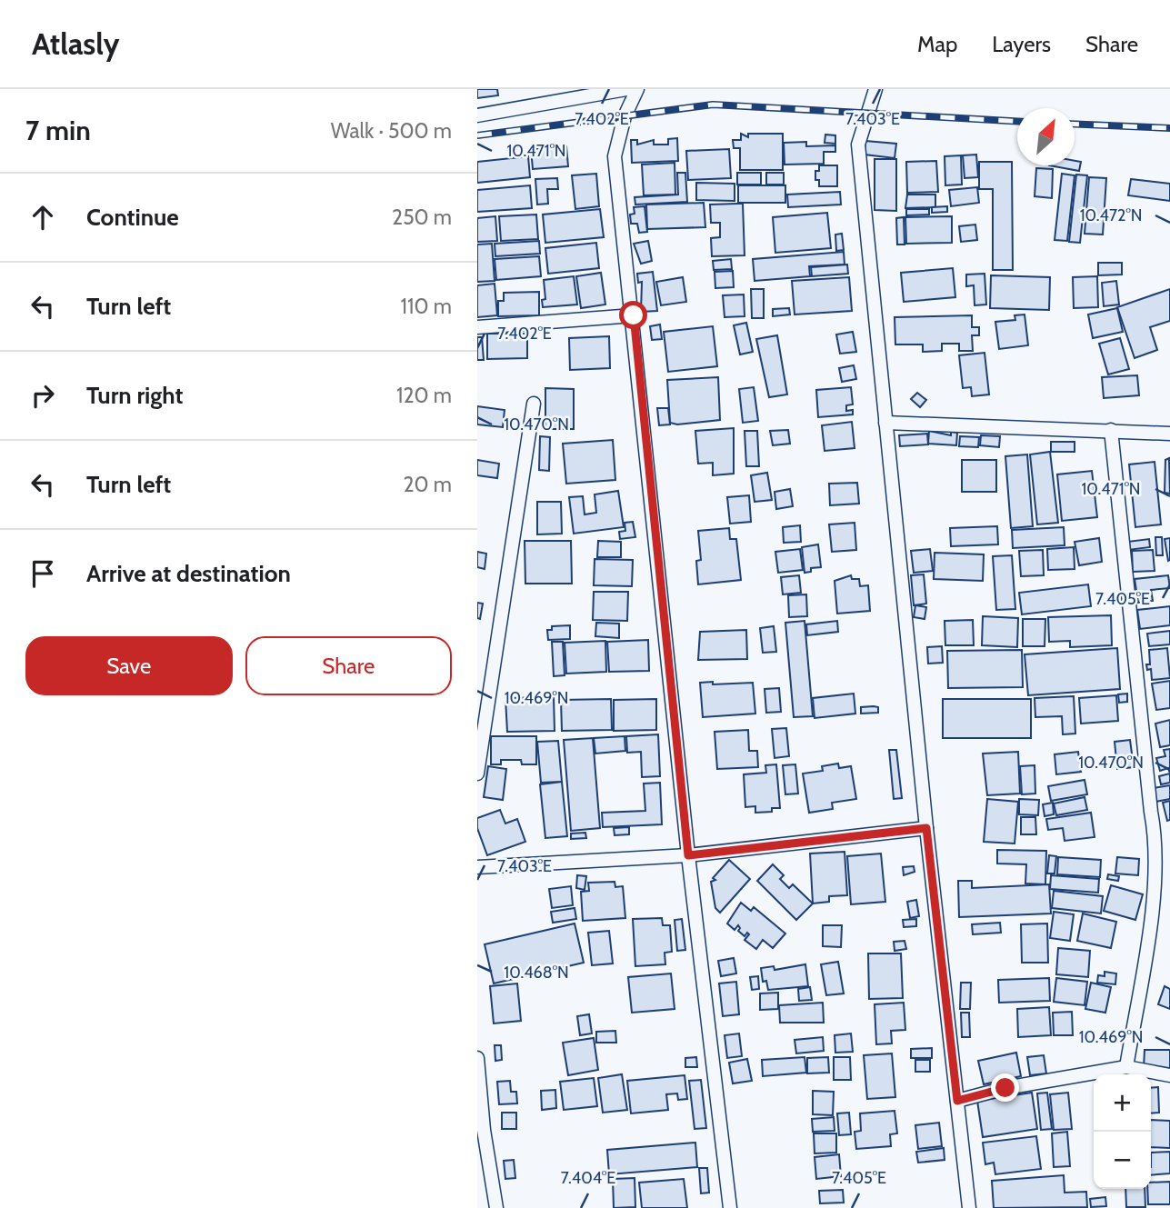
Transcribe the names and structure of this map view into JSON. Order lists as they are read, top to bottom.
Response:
{
  "north": "top right",
  "page": {
    "header": "Atlasly",
    "nav": ["Map", "Layers", "Share"],
    "heading": ["7 min", "Walk · 500 m"],
    "list": [
      ["Continue", "250 m"],
      ["Turn left", "110 m"],
      ["Turn right", "120 m"],
      ["Turn left", "20 m"],
      "Arrive at destination"
    ],
    "buttons": ["Save", "Share"],
    "map_buttons": ["+", "−"]
  },
  "coordinates": [
    "7.402°E",
    "7.403°E",
    "10.471°N",
    "10.472°N",
    "10.470°N",
    "7.405°E",
    "10.469°N",
    "10.468°N",
    "7.404°E"
  ]
}
